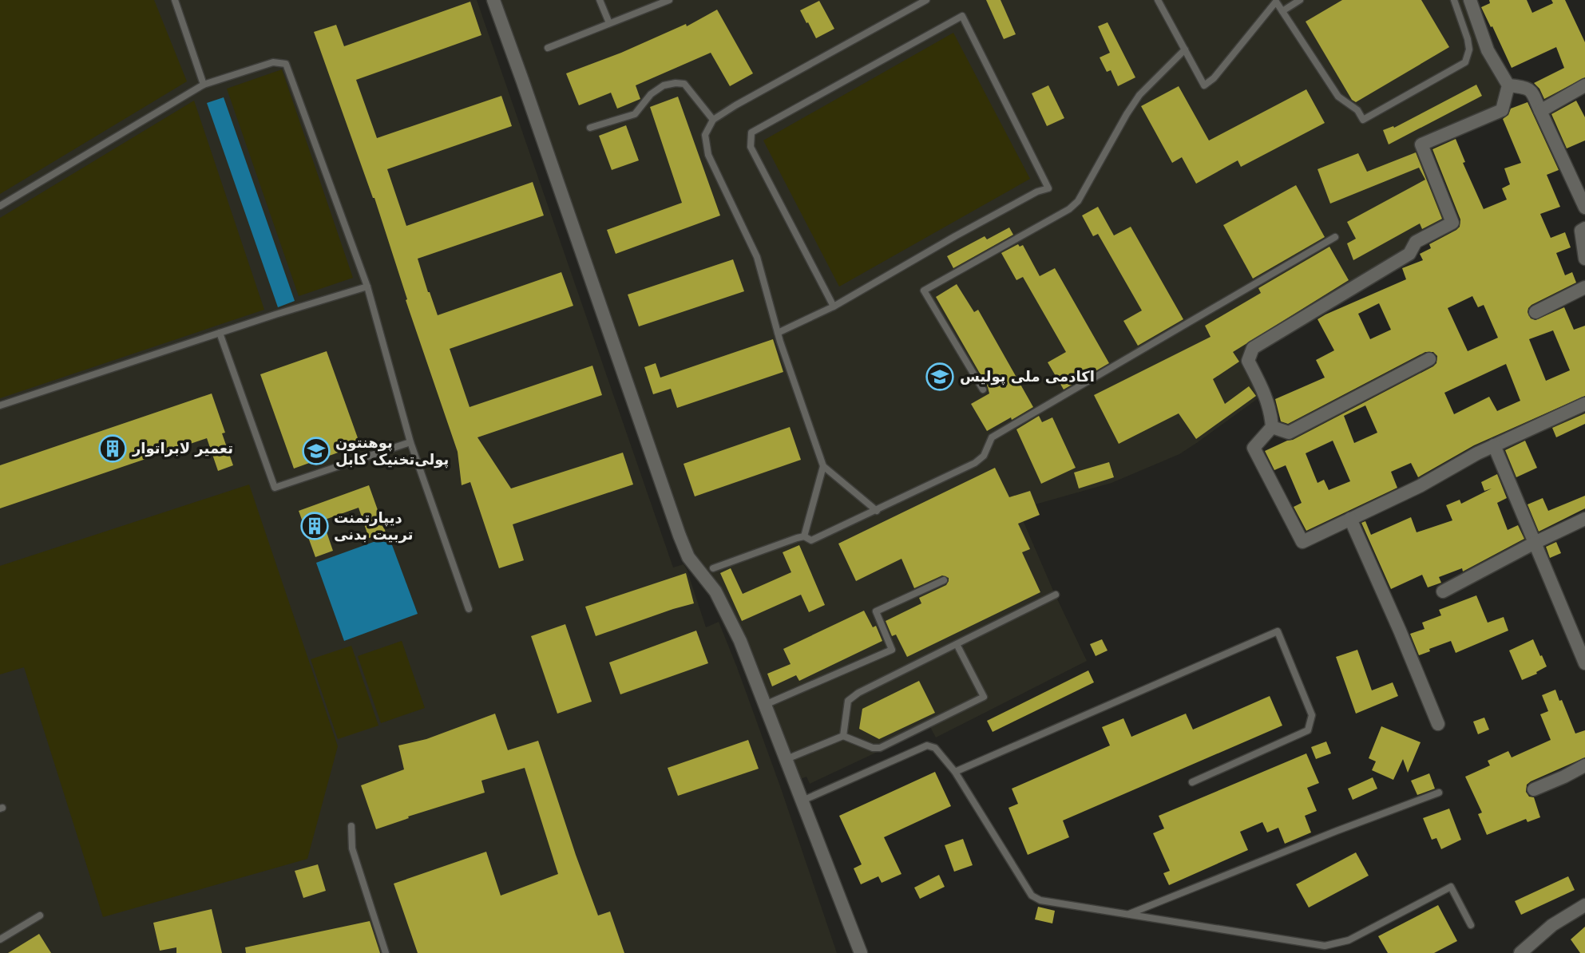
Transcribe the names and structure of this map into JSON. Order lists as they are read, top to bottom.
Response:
{
  "places": {
    "school or university": ["اکادمی ملی پولیس", "پوهنتون پولی‌تخنیک کابل"],
    "building": ["تعمیر لابراتوار", "دیپارتمنت تربیت بدنی"]
  }
}
